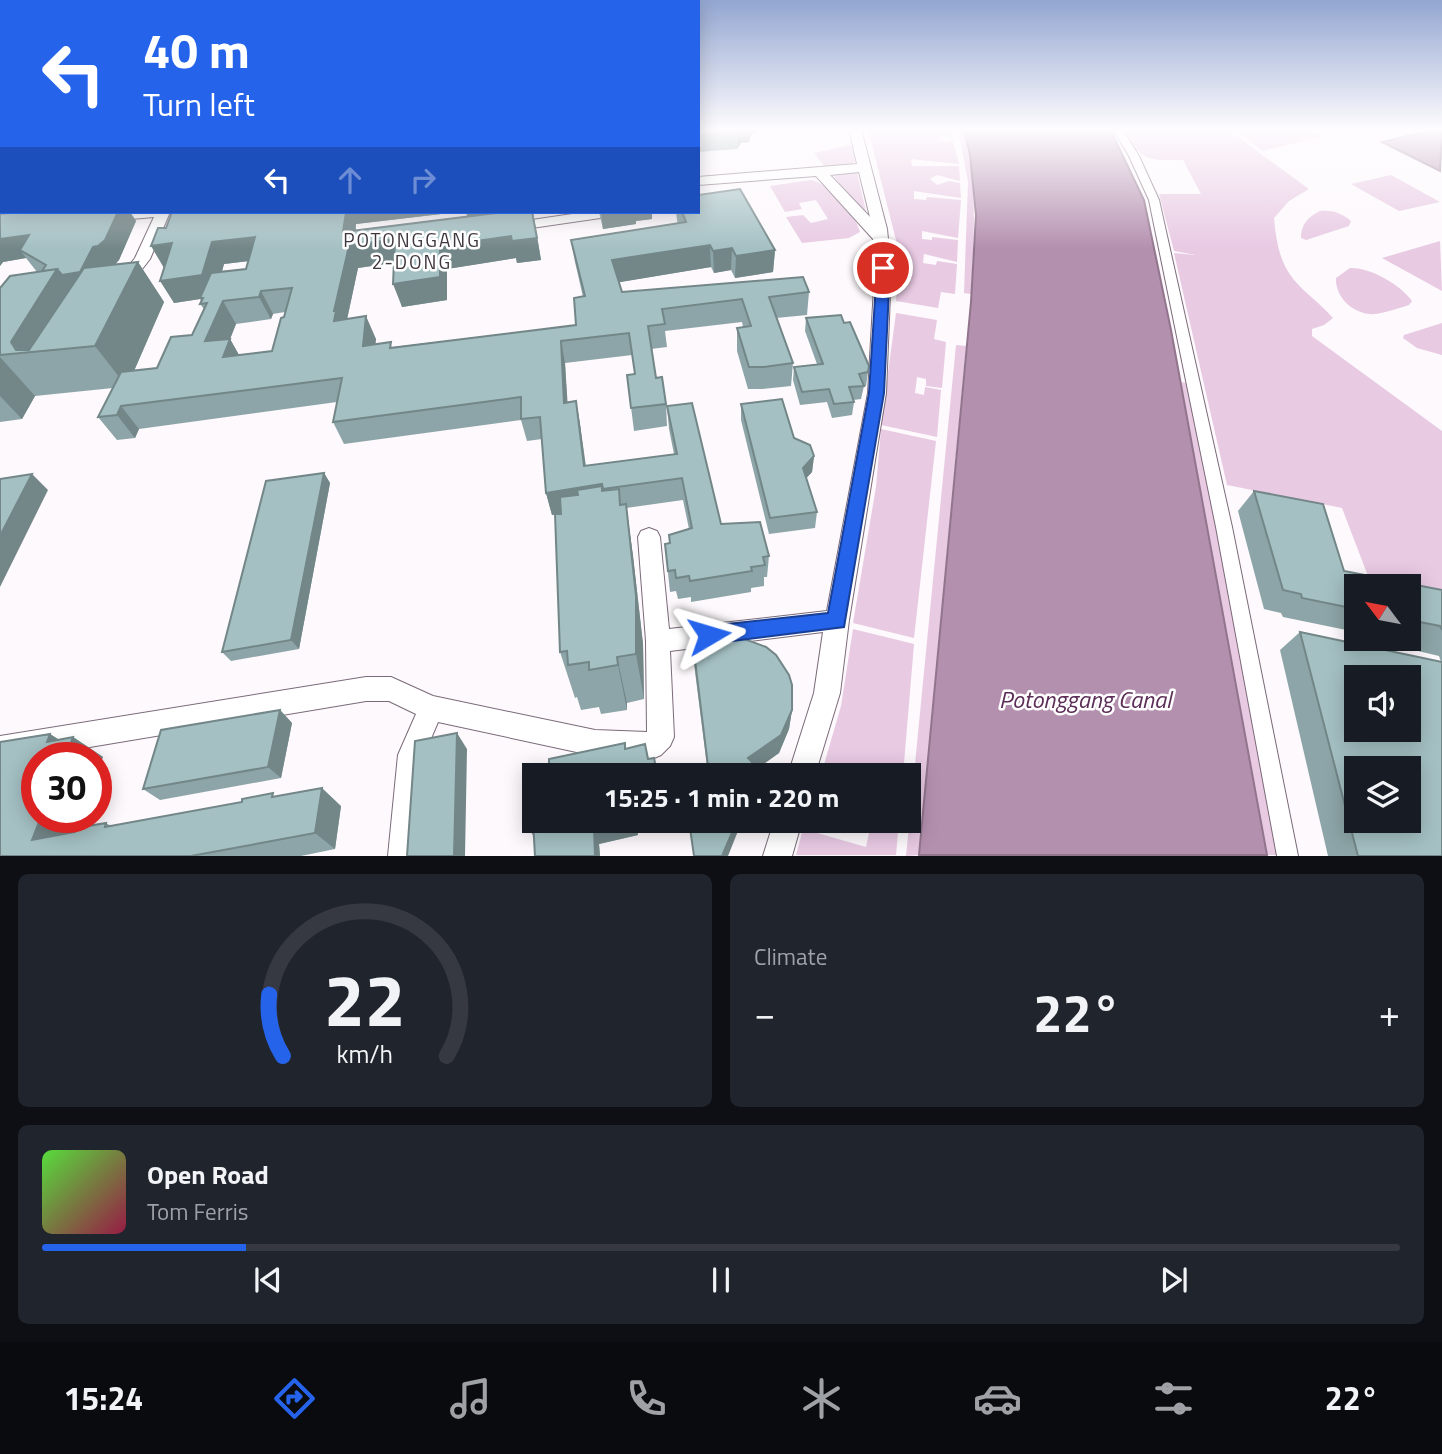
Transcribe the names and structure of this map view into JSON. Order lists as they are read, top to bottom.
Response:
{
  "districts": ["POTONGGANG 2-DONG"],
  "water": ["Potonggang Canal"],
  "north": "top left",
  "page": {
    "turn": ["40 m", "Turn left"],
    "limit": "30",
    "trip": "15:25 · 1 min · 220 m",
    "tile": "Climate",
    "heat": ["−", "22°", "+"],
    "song": ["Open Road", "Tom Ferris"],
    "tabs": ["15:24", "22°"],
    "gauge": ["22", "km/h"]
  }
}
